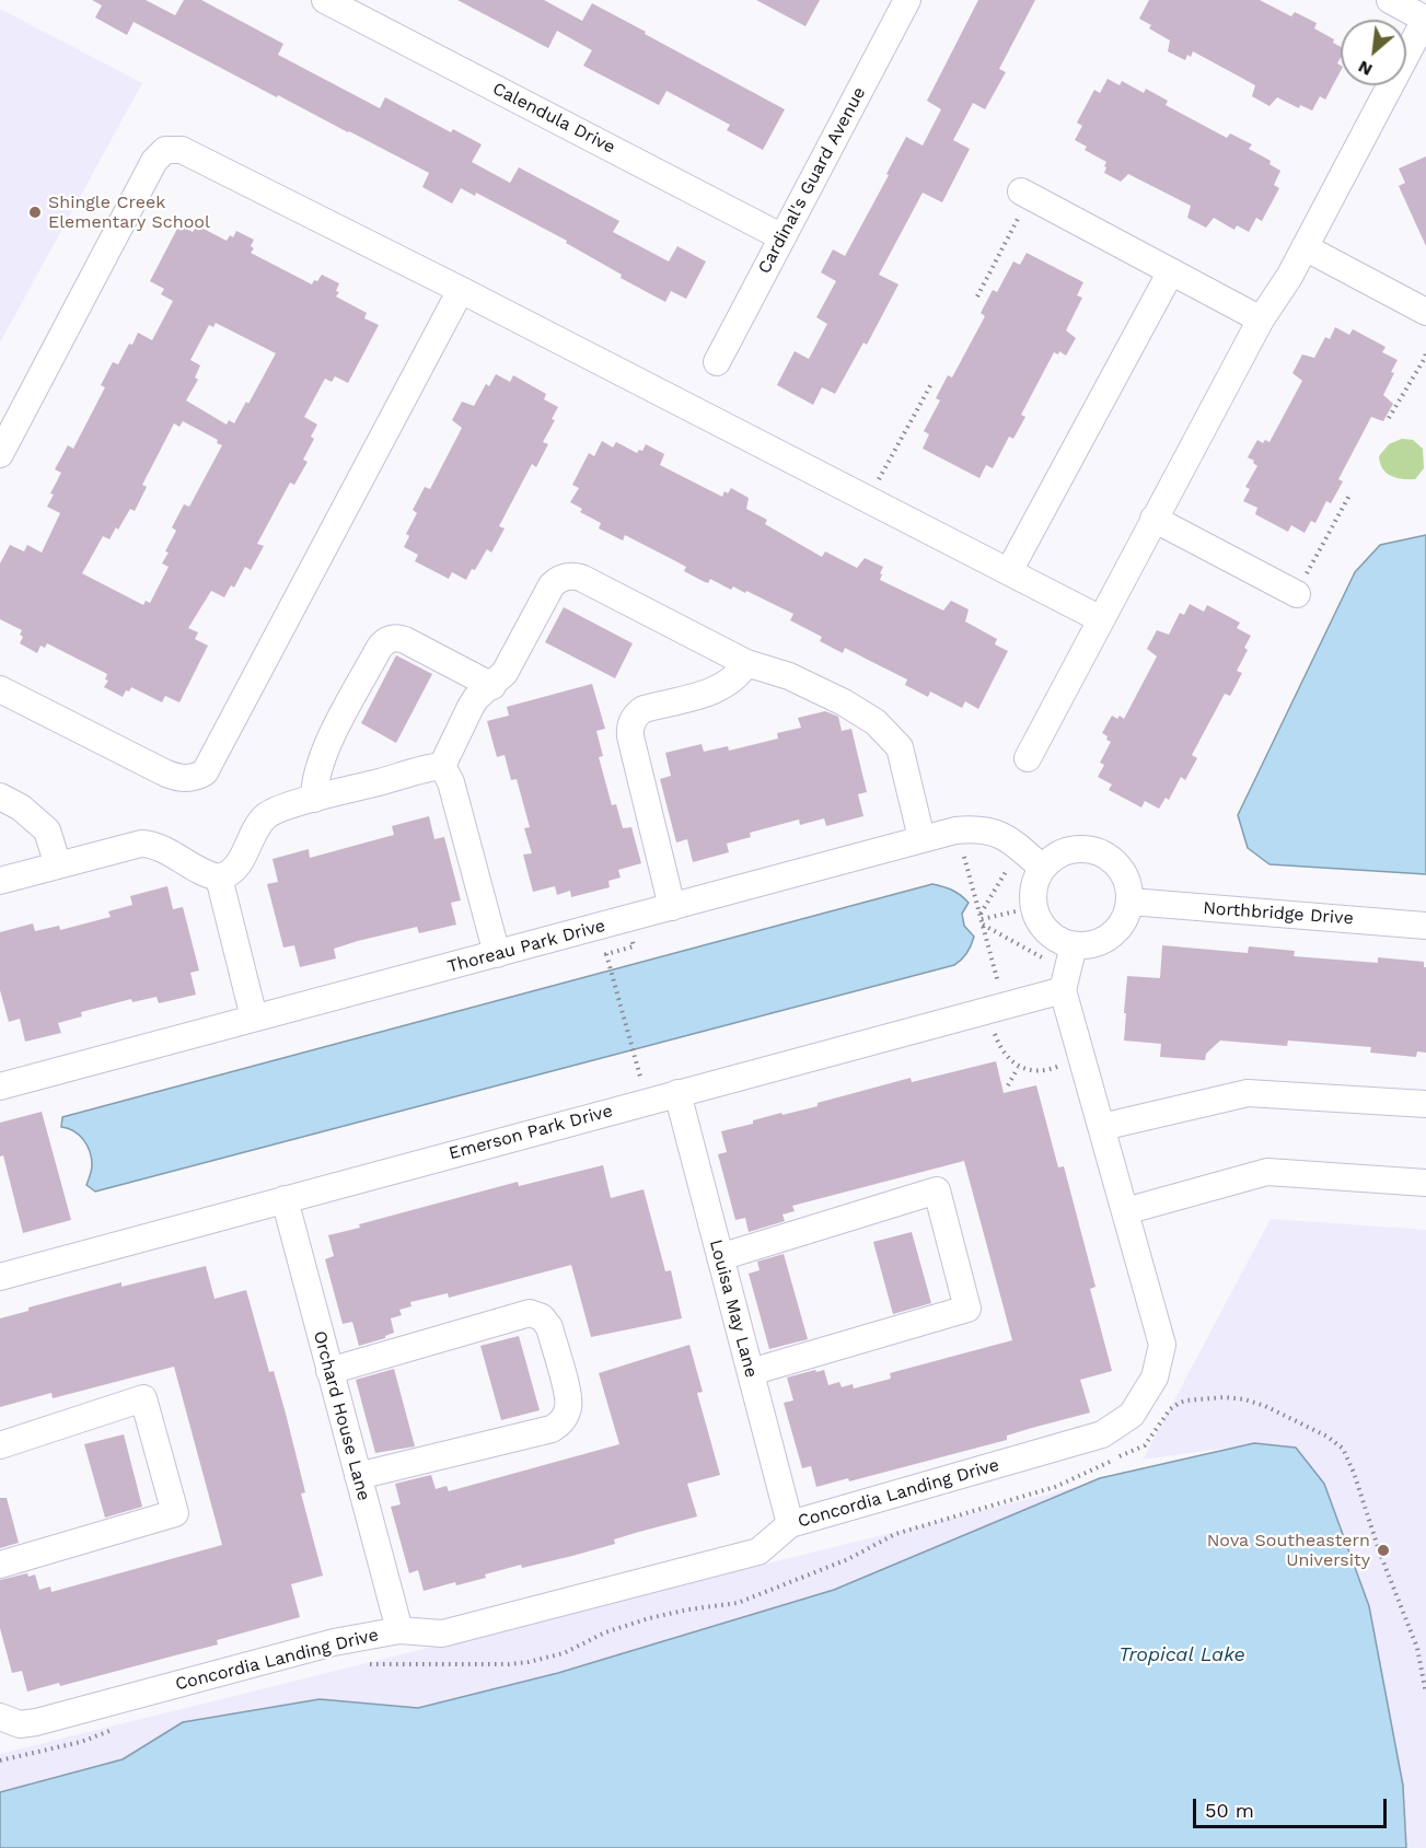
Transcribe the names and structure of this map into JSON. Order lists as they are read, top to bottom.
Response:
{
  "streets": {
    "street": [
      "Calendula Drive",
      "Cardinal's Guard Avenue",
      "Northbridge Drive",
      "Thoreau Park Drive",
      "Emerson Park Drive",
      "Louisa May Lane",
      "Orchard House Lane",
      "Concordia Landing Drive"
    ]
  },
  "crossings": [
    ["Calendula Drive", "Cardinal's Guard Avenue"],
    ["Northbridge Drive", "Thoreau Park Drive"],
    ["Northbridge Drive", "Concordia Landing Drive"],
    ["Thoreau Park Drive", "Concordia Landing Drive"],
    ["Emerson Park Drive", "Louisa May Lane"],
    ["Emerson Park Drive", "Orchard House Lane"],
    ["Emerson Park Drive", "Concordia Landing Drive"],
    ["Louisa May Lane", "Concordia Landing Drive"],
    ["Orchard House Lane", "Concordia Landing Drive"]
  ],
  "water": ["Tropical Lake"],
  "places": ["Shingle Creek Elementary School", "Nova Southeastern University"],
  "scale_bar": "50 m",
  "north": "bottom left"
}
